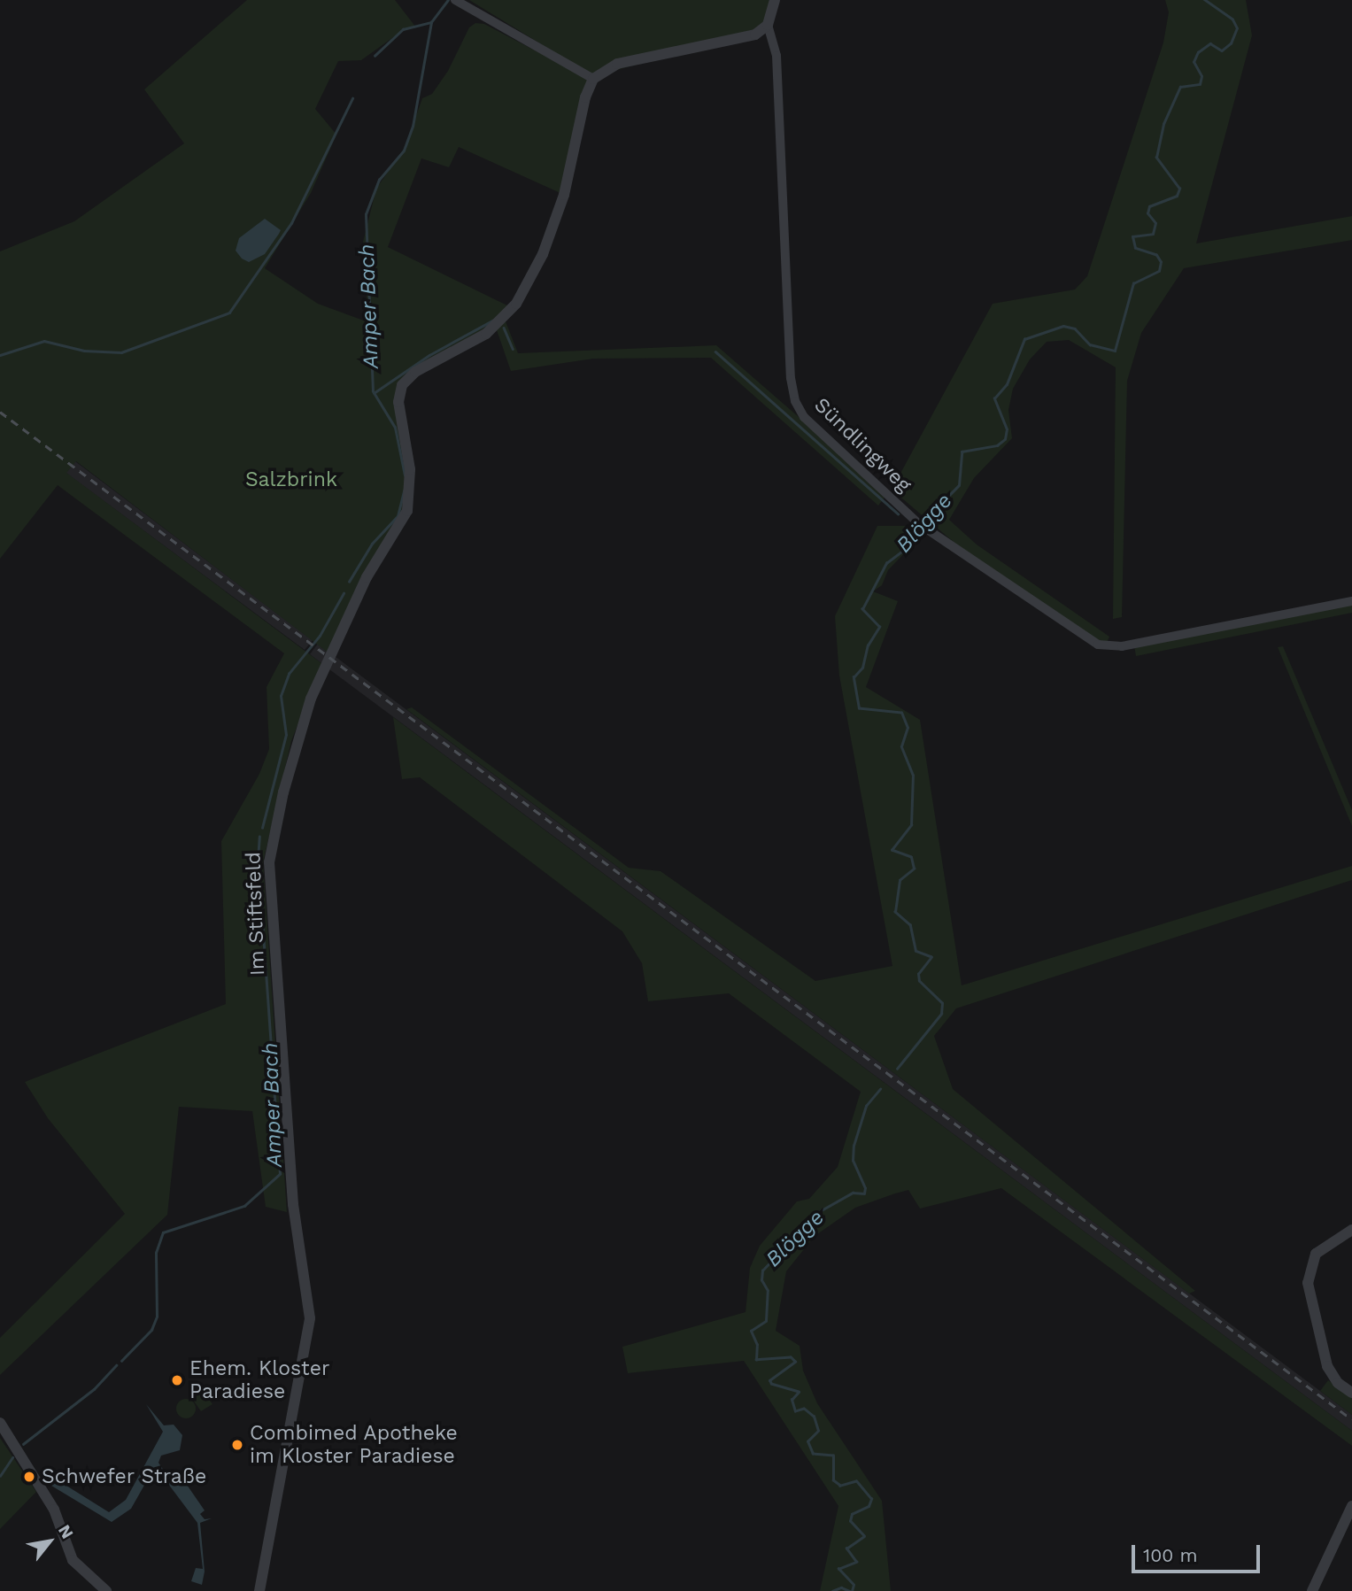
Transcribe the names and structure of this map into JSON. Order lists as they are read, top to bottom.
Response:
{
  "streets": {
    "street": ["Sündlingweg", "Im Stiftsfeld"]
  },
  "water": ["Amper Bach", "Blögge"],
  "parks": ["Salzbrink"],
  "places": ["Ehem. Kloster Paradiese", "Combimed Apotheke im Kloster Paradiese", "Schwefer Straße"],
  "scale_bar": "100 m",
  "north": "top right"
}
